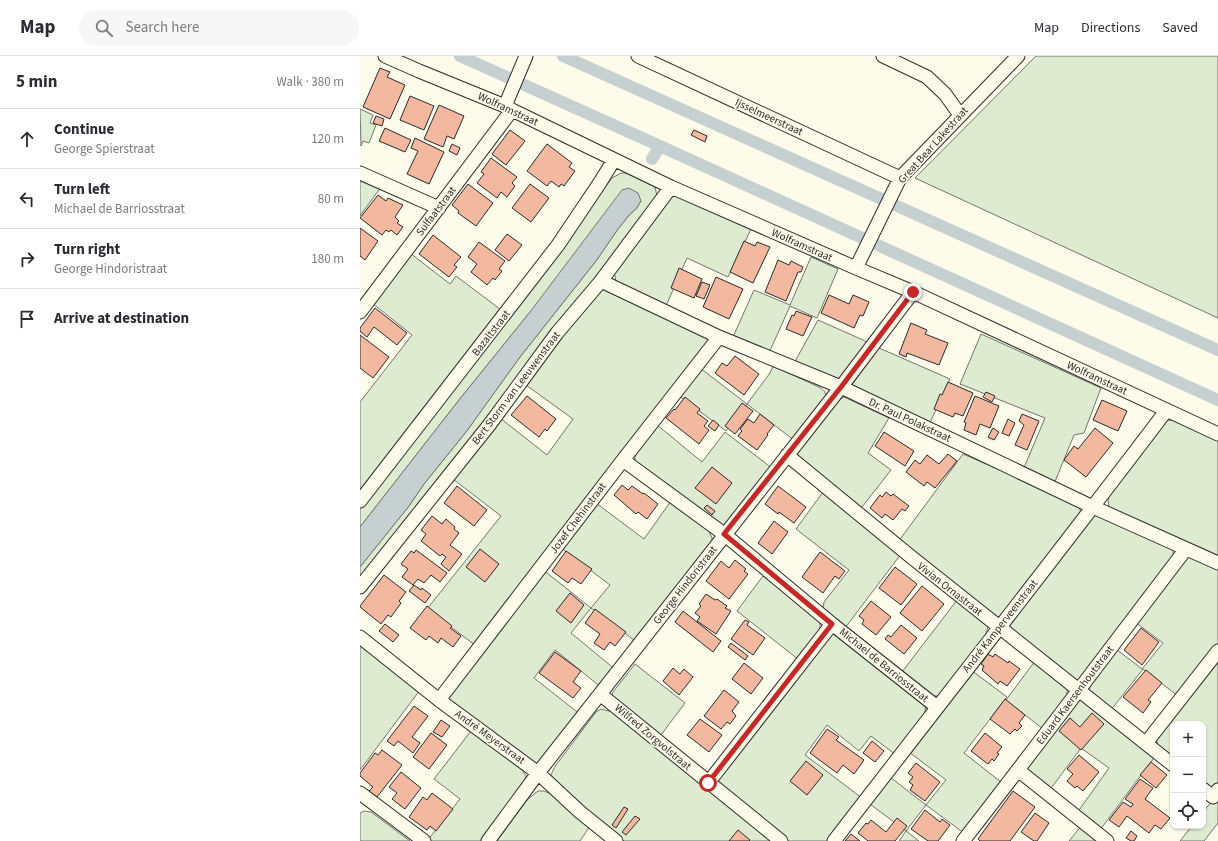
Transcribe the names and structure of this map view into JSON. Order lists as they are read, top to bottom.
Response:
{
  "streets": {
    "street": [
      "Wolframstraat",
      "Ijsselmeerstraat",
      "Great Bear Lakestraat",
      "Sulfaatstraat",
      "Bazaltstraat",
      "Bert Storm van Leeuwenstraat",
      "Dr. Paul Polakstraat",
      "Jozef Chehinstraat",
      "George Hindoristraat",
      "Vivian Ornastraat",
      "André Kamperveenstraat",
      "Michael de Barriosstraat",
      "Eduard Kaersenhoutstraat",
      "André Meyerstraat",
      "Wilfred Zorgvolstraat"
    ]
  },
  "crossings": [
    ["Wolframstraat", "Great Bear Lakestraat"],
    ["Wolframstraat", "Sulfaatstraat"],
    ["Wolframstraat", "Bazaltstraat"],
    ["Wolframstraat", "Bert Storm van Leeuwenstraat"],
    ["Wolframstraat", "George Hindoristraat"],
    ["Wolframstraat", "André Kamperveenstraat"],
    ["Ijsselmeerstraat", "Great Bear Lakestraat"],
    ["Bert Storm van Leeuwenstraat", "Dr. Paul Polakstraat"],
    ["Dr. Paul Polakstraat", "Jozef Chehinstraat"],
    ["Dr. Paul Polakstraat", "George Hindoristraat"],
    ["Dr. Paul Polakstraat", "André Kamperveenstraat"],
    ["Dr. Paul Polakstraat", "Eduard Kaersenhoutstraat"],
    ["Jozef Chehinstraat", "Michael de Barriosstraat"],
    ["Jozef Chehinstraat", "André Meyerstraat"],
    ["George Hindoristraat", "Vivian Ornastraat"],
    ["George Hindoristraat", "Michael de Barriosstraat"],
    ["George Hindoristraat", "André Meyerstraat"],
    ["George Hindoristraat", "Wilfred Zorgvolstraat"],
    ["Vivian Ornastraat", "André Kamperveenstraat"],
    ["Vivian Ornastraat", "Eduard Kaersenhoutstraat"],
    ["André Kamperveenstraat", "Michael de Barriosstraat"]
  ],
  "page": {
    "header": "Map",
    "search": "Search here",
    "nav": ["Map", "Directions", "Saved"],
    "heading": ["5 min", "Walk · 380 m"],
    "list": [
      ["Continue", "George Spierstraat", "120 m"],
      ["Turn left", "Michael de Barriosstraat", "80 m"],
      ["Turn right", "George Hindoristraat", "180 m"],
      "Arrive at destination"
    ],
    "map_buttons": ["+", "−"]
  }
}
